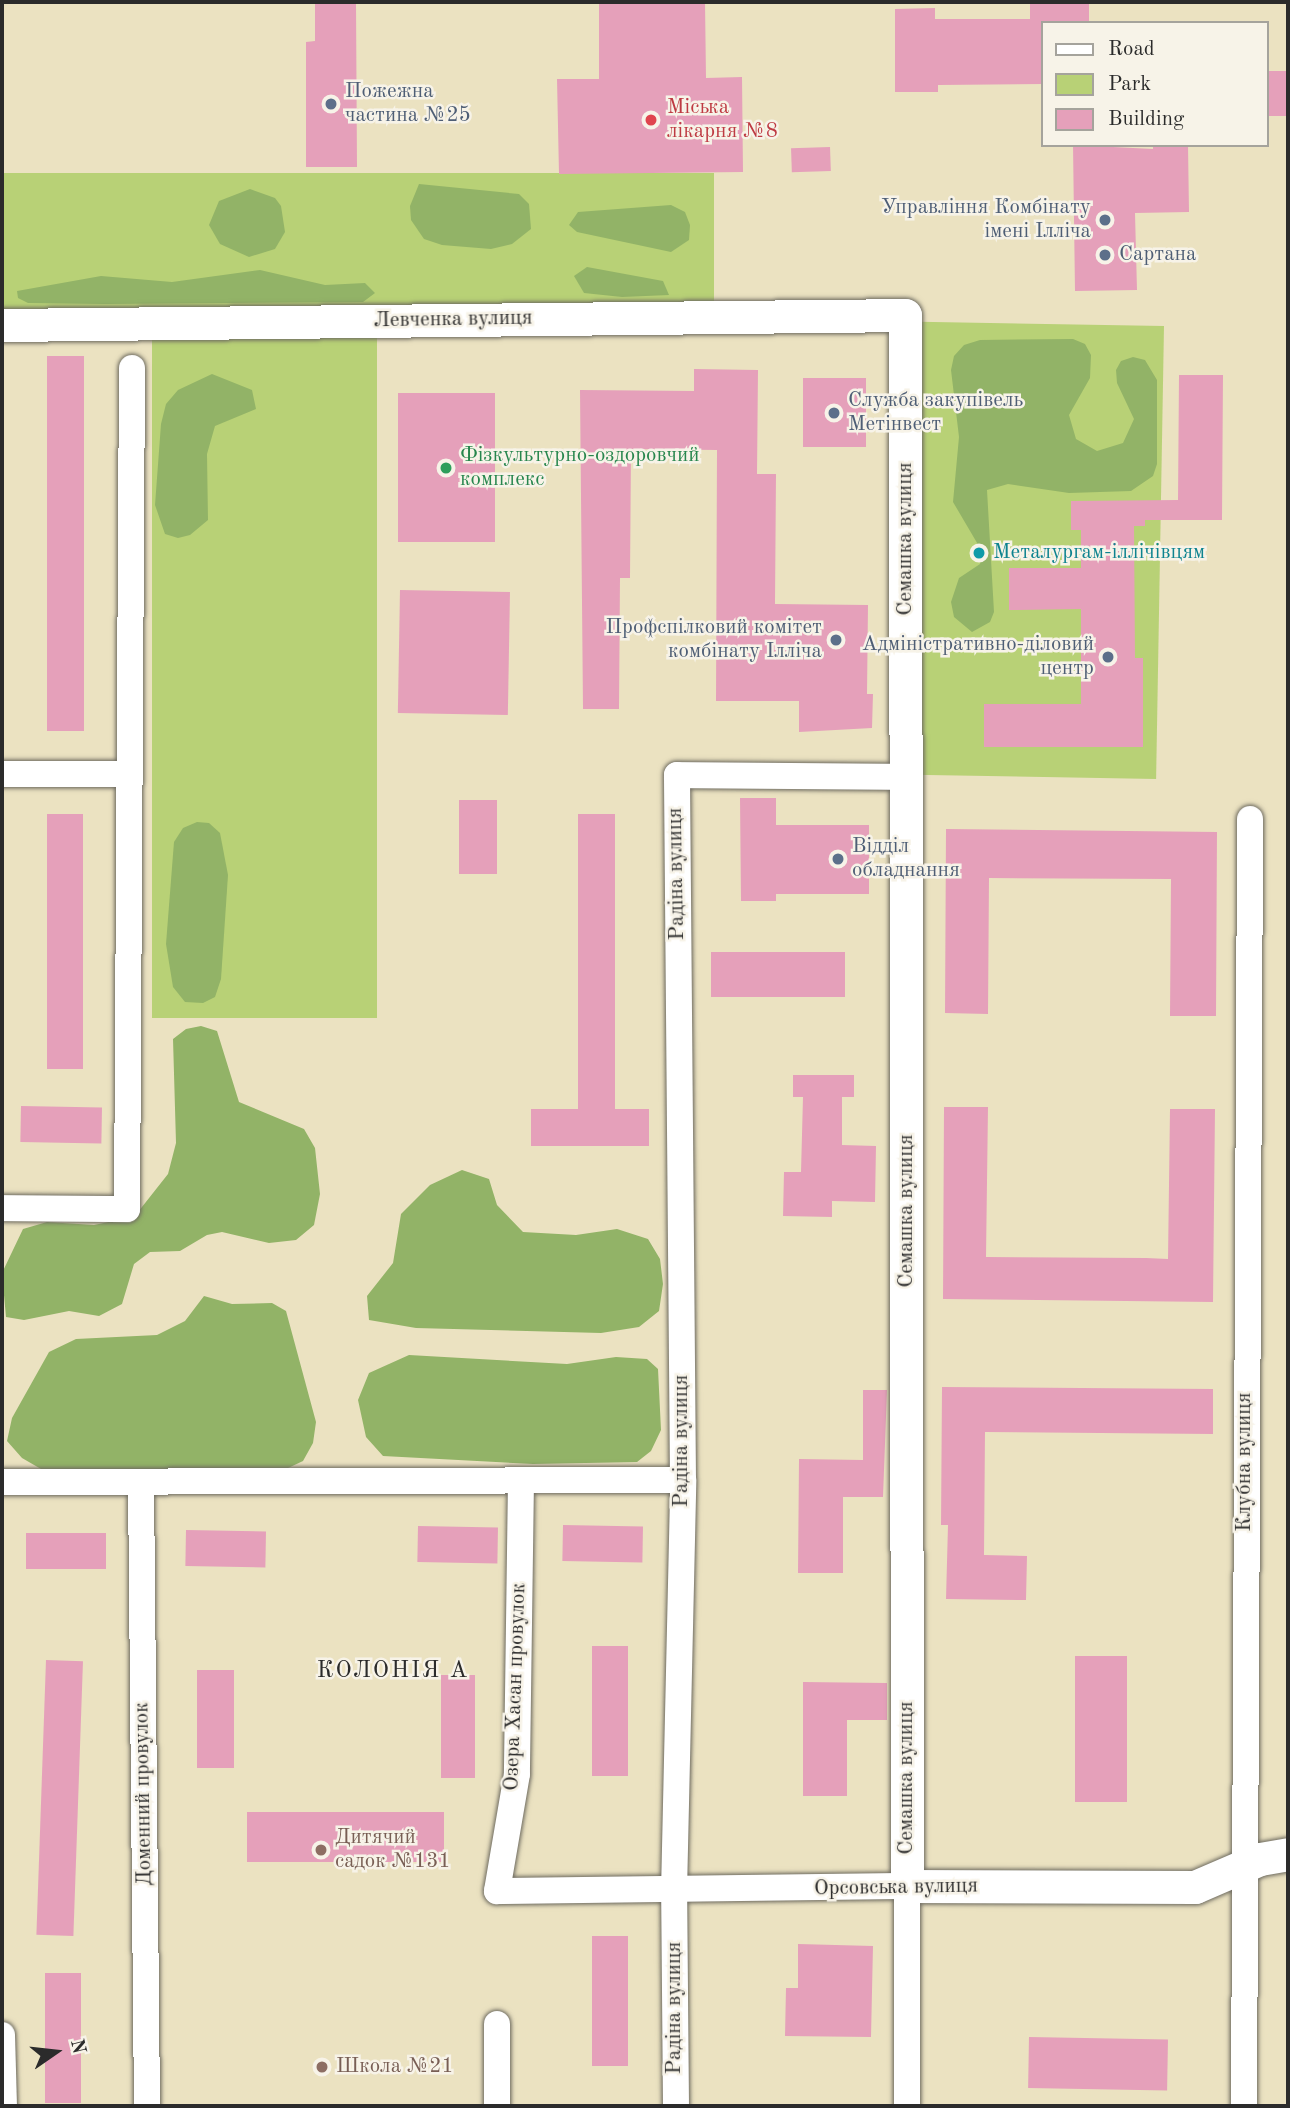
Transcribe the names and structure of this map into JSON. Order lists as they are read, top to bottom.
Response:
{
  "streets": {
    "street": [
      "Левченка вулиця",
      "Семашка вулиця",
      "Радіна вулиця",
      "Клубна вулиця",
      "Озера Хасан провулок",
      "Доменний провулок",
      "Орсовська вулиця"
    ]
  },
  "crossings": [
    ["Левченка вулиця", "Семашка вулиця"],
    ["Семашка вулиця", "Радіна вулиця"],
    ["Семашка вулиця", "Орсовська вулиця"],
    ["Радіна вулиця", "Орсовська вулиця"],
    ["Клубна вулиця", "Орсовська вулиця"],
    ["Озера Хасан провулок", "Орсовська вулиця"]
  ],
  "districts": ["КОЛОНІЯ А"],
  "places": [
    "Пожежна частина №25",
    "Міська лікарня №8",
    "Управління Комбінату імені Ілліча",
    "Сартана",
    "Служба закупівель Метінвест",
    "Фізкультурно-оздоровчий комплекс",
    "Металургам-іллічівцям",
    "Профспілковий комітет комбінату Ілліча",
    "Адміністративно-діловий центр",
    "Відділ обладнання",
    "Дитячий садок №131",
    "Школа №21"
  ],
  "legend": ["Road", "Park", "Building"],
  "north": "right"
}
